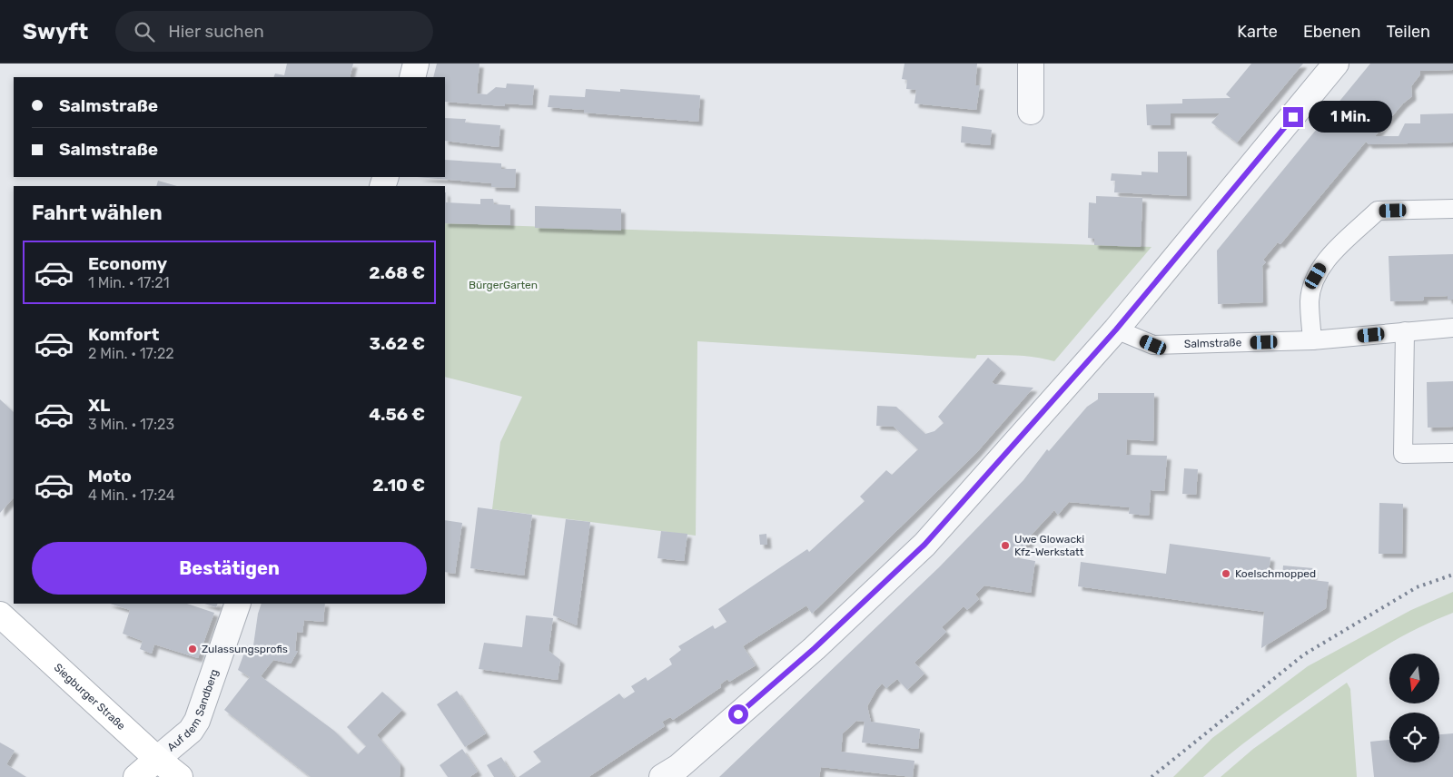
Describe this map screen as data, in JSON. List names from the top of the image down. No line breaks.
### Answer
{"streets":{"main road":["Siegburger Straße","Auf dem Sandberg"],"lane":["Salmstraße"]},"crossings":[["Siegburger Straße","Auf dem Sandberg"]],"parks":["BürgerGarten"],"places":["Uwe Glowacki Kfz-Werkstatt","Koelschmopped","Zulassungsprofis"],"north":"bottom","page":{"header":"Swyft","search":"Hier suchen","nav":["Karte","Ebenen","Teilen"],"banner":["Salmstraße","Salmstraße"],"bubble":"1 Min.","heading":"Fahrt wählen","list":[{"name":"Economy","note":"1 Min. · 17:21","value":"2.68 €"},{"name":"Komfort","note":"2 Min. · 17:22","value":"3.62 €"},{"name":"XL","note":"3 Min. · 17:23","value":"4.56 €"},{"name":"Moto","note":"4 Min. · 17:24","value":"2.10 €"}],"buttons":"Bestätigen"}}
